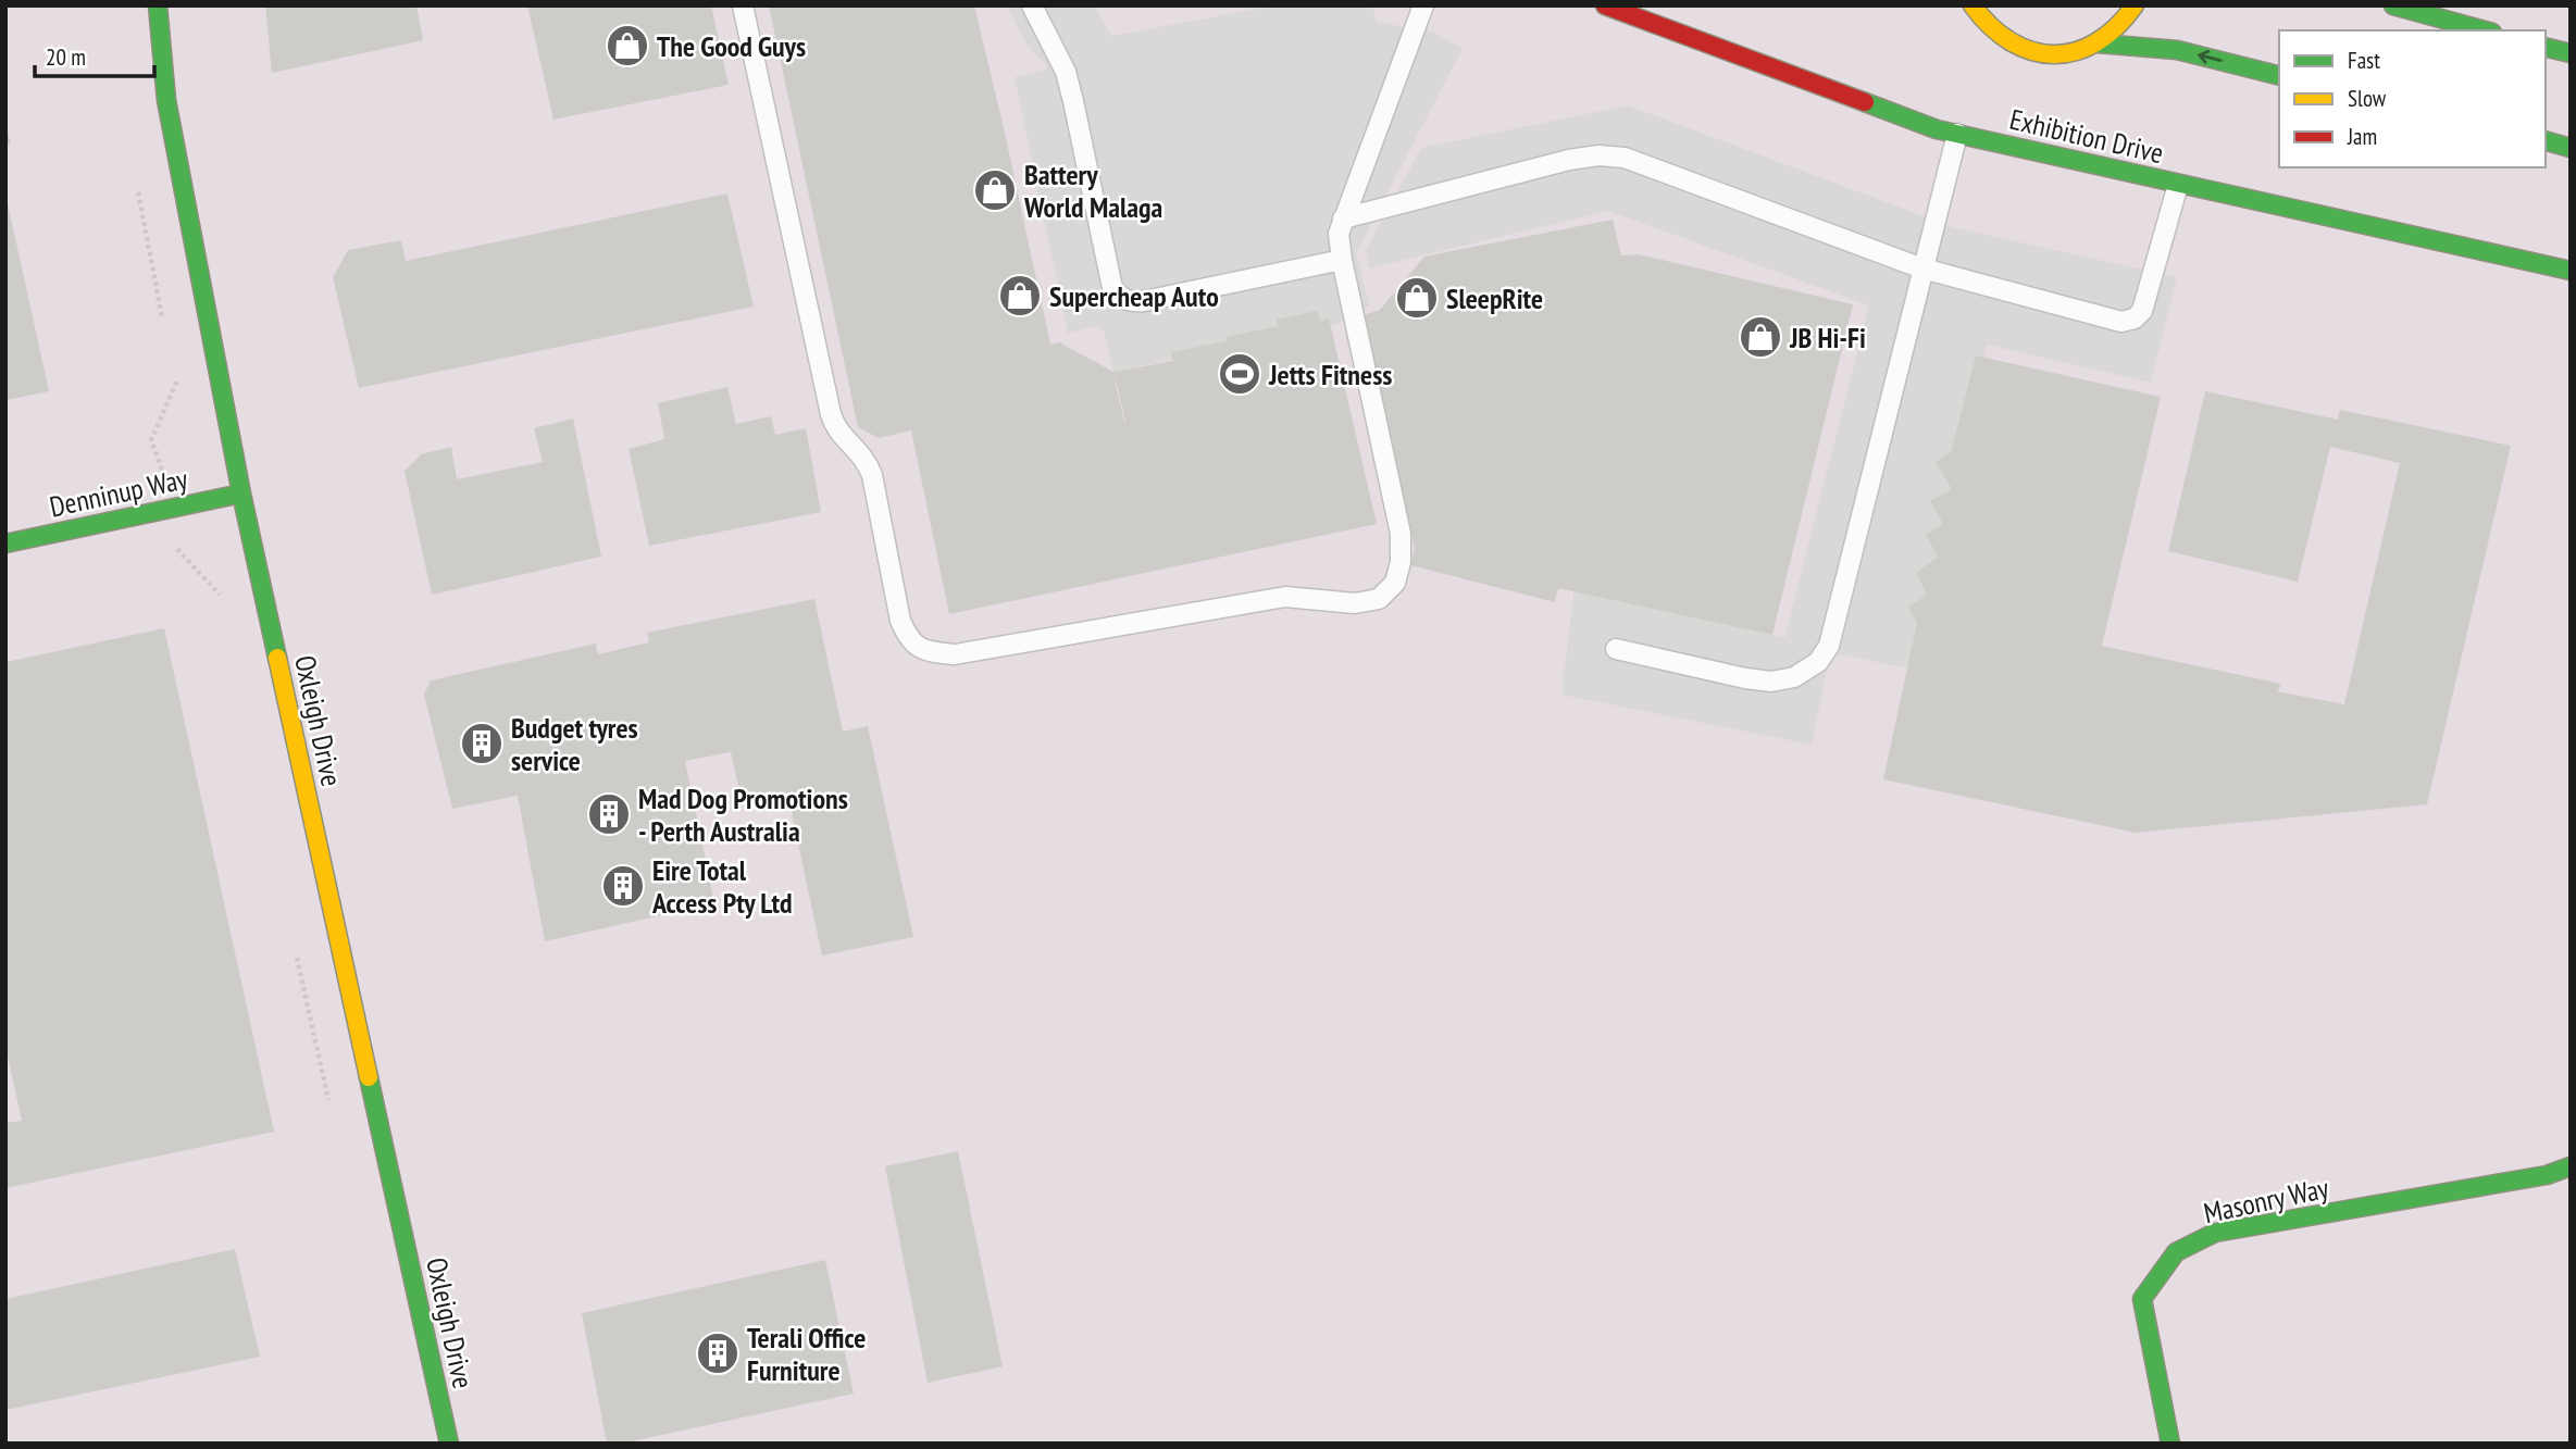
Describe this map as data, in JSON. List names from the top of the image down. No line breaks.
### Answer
{"streets":{"street":["Exhibition Drive","Denninup Way","Oxleigh Drive","Masonry Way"]},"crossings":[["Denninup Way","Oxleigh Drive"]],"places":{"shop":["The Good Guys","Battery World Malaga","Supercheap Auto","SleepRite","JB Hi-Fi"],"sports":["Jetts Fitness"],"building":["Budget tyres service","Mad Dog Promotions - Perth Australia","Eire Total Access Pty Ltd","Terali Office Furniture"]},"legend":["Fast","Slow","Jam"],"scale_bar":"20 m"}
